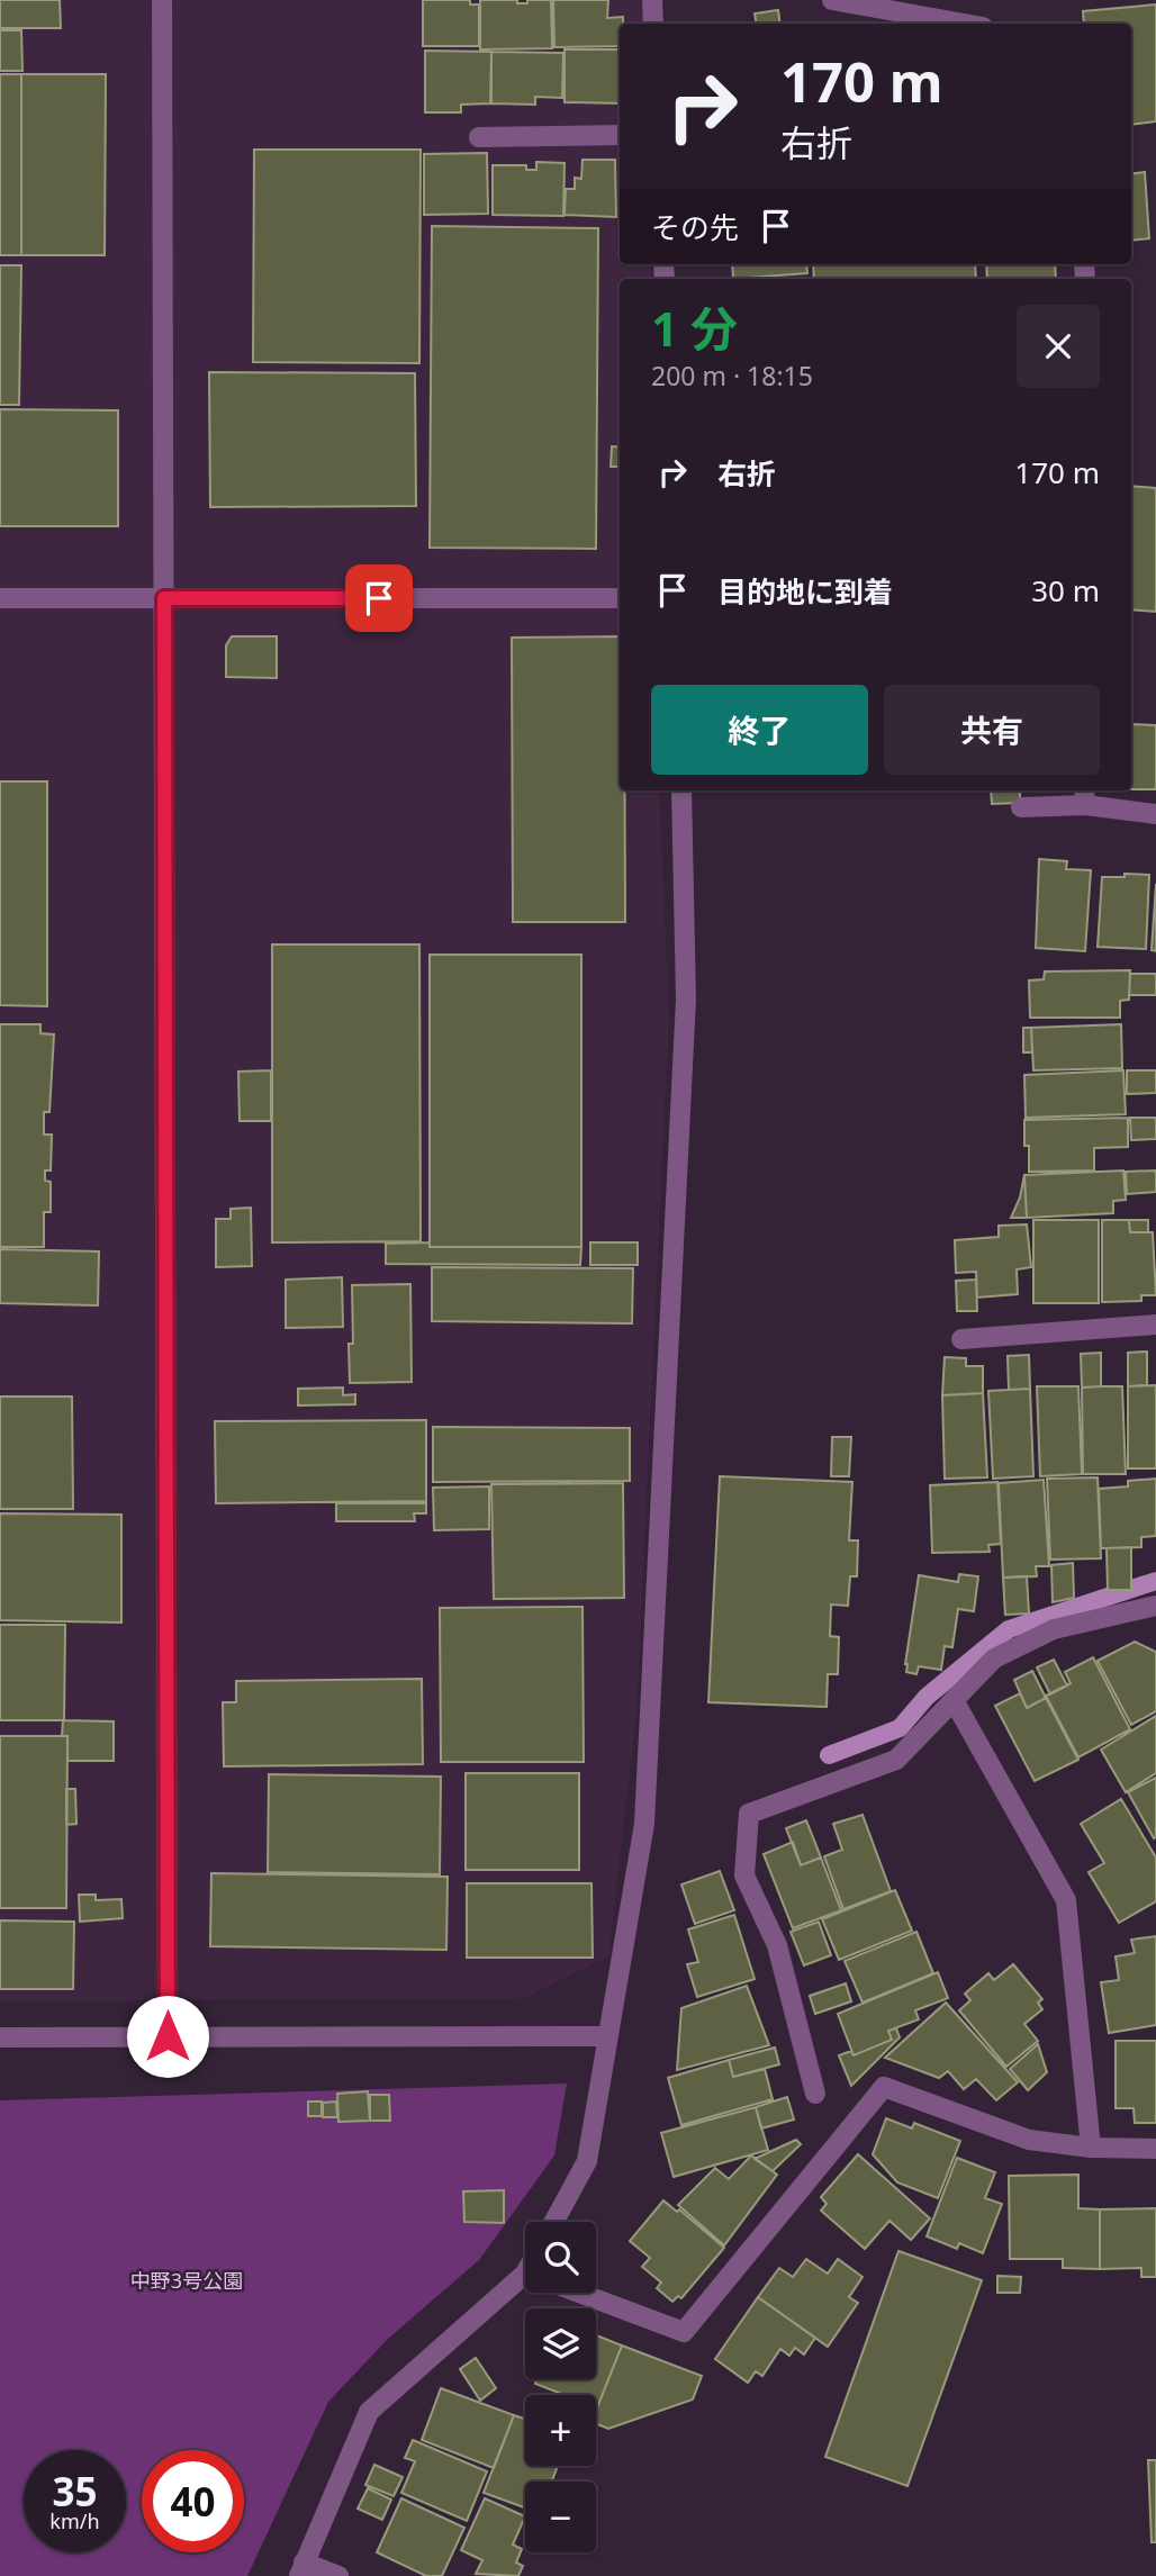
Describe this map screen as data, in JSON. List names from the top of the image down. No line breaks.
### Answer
{"parks":["中野3号公園"],"page":{"turn":["170 m","右折"],"then":"その先","heading":["1 分","200 m · 18:15"],"list":[{"name":"右折","value":"170 m"},{"name":"目的地に到着","value":"30 m"}],"buttons":["終了","共有"],"map_buttons":["+","−"],"speed":"35 km/h","limit":"40"}}
